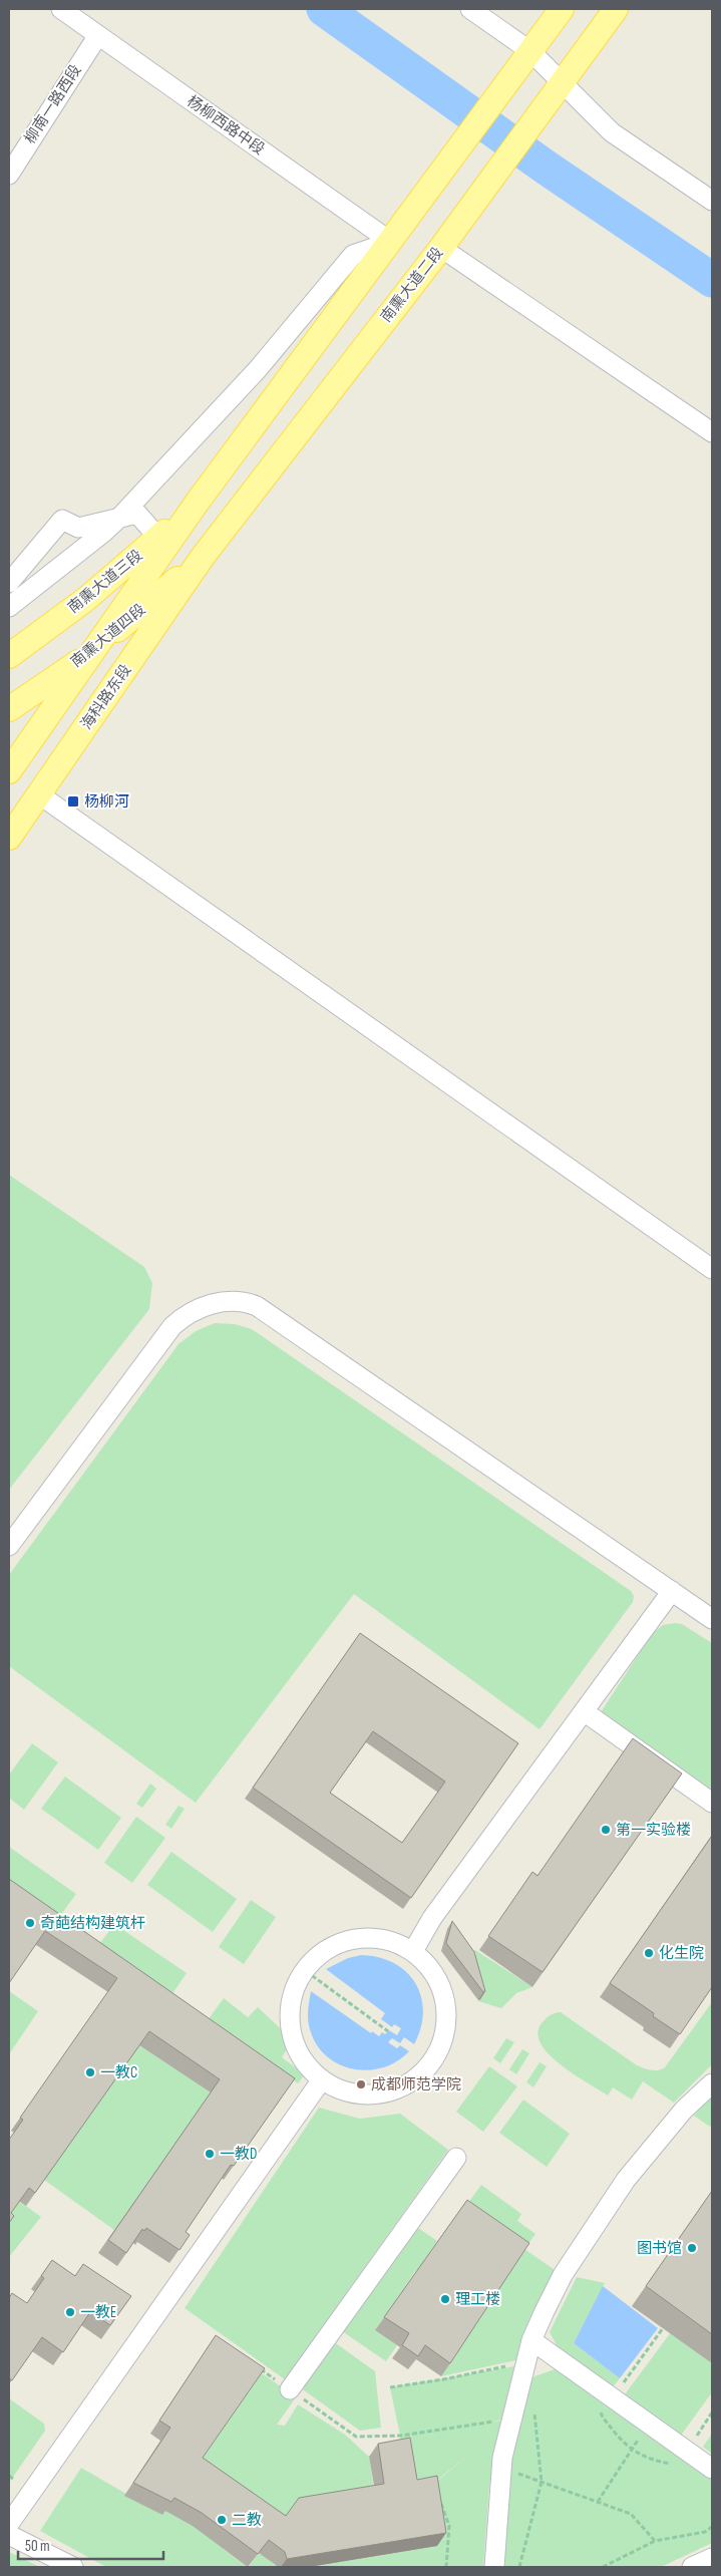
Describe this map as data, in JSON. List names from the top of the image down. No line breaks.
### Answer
{"streets":{"main road":["南熏大道二段","南熏大道三段","南熏大道四段","海科路东段"],"street":["柳南一路西段","杨柳西路中段"]},"crossings":[["柳南一路西段","杨柳西路中段"],["南熏大道二段","南熏大道四段"],["南熏大道二段","海科路东段"],["南熏大道四段","海科路东段"]],"places":{"transit":["杨柳河"],"other":["第一实验楼","奇葩结构建筑杆","化生院","一教C","成都师范学院","一教D","图书馆","理工楼","一教E","二教"]},"scale_bar":"50 m"}
